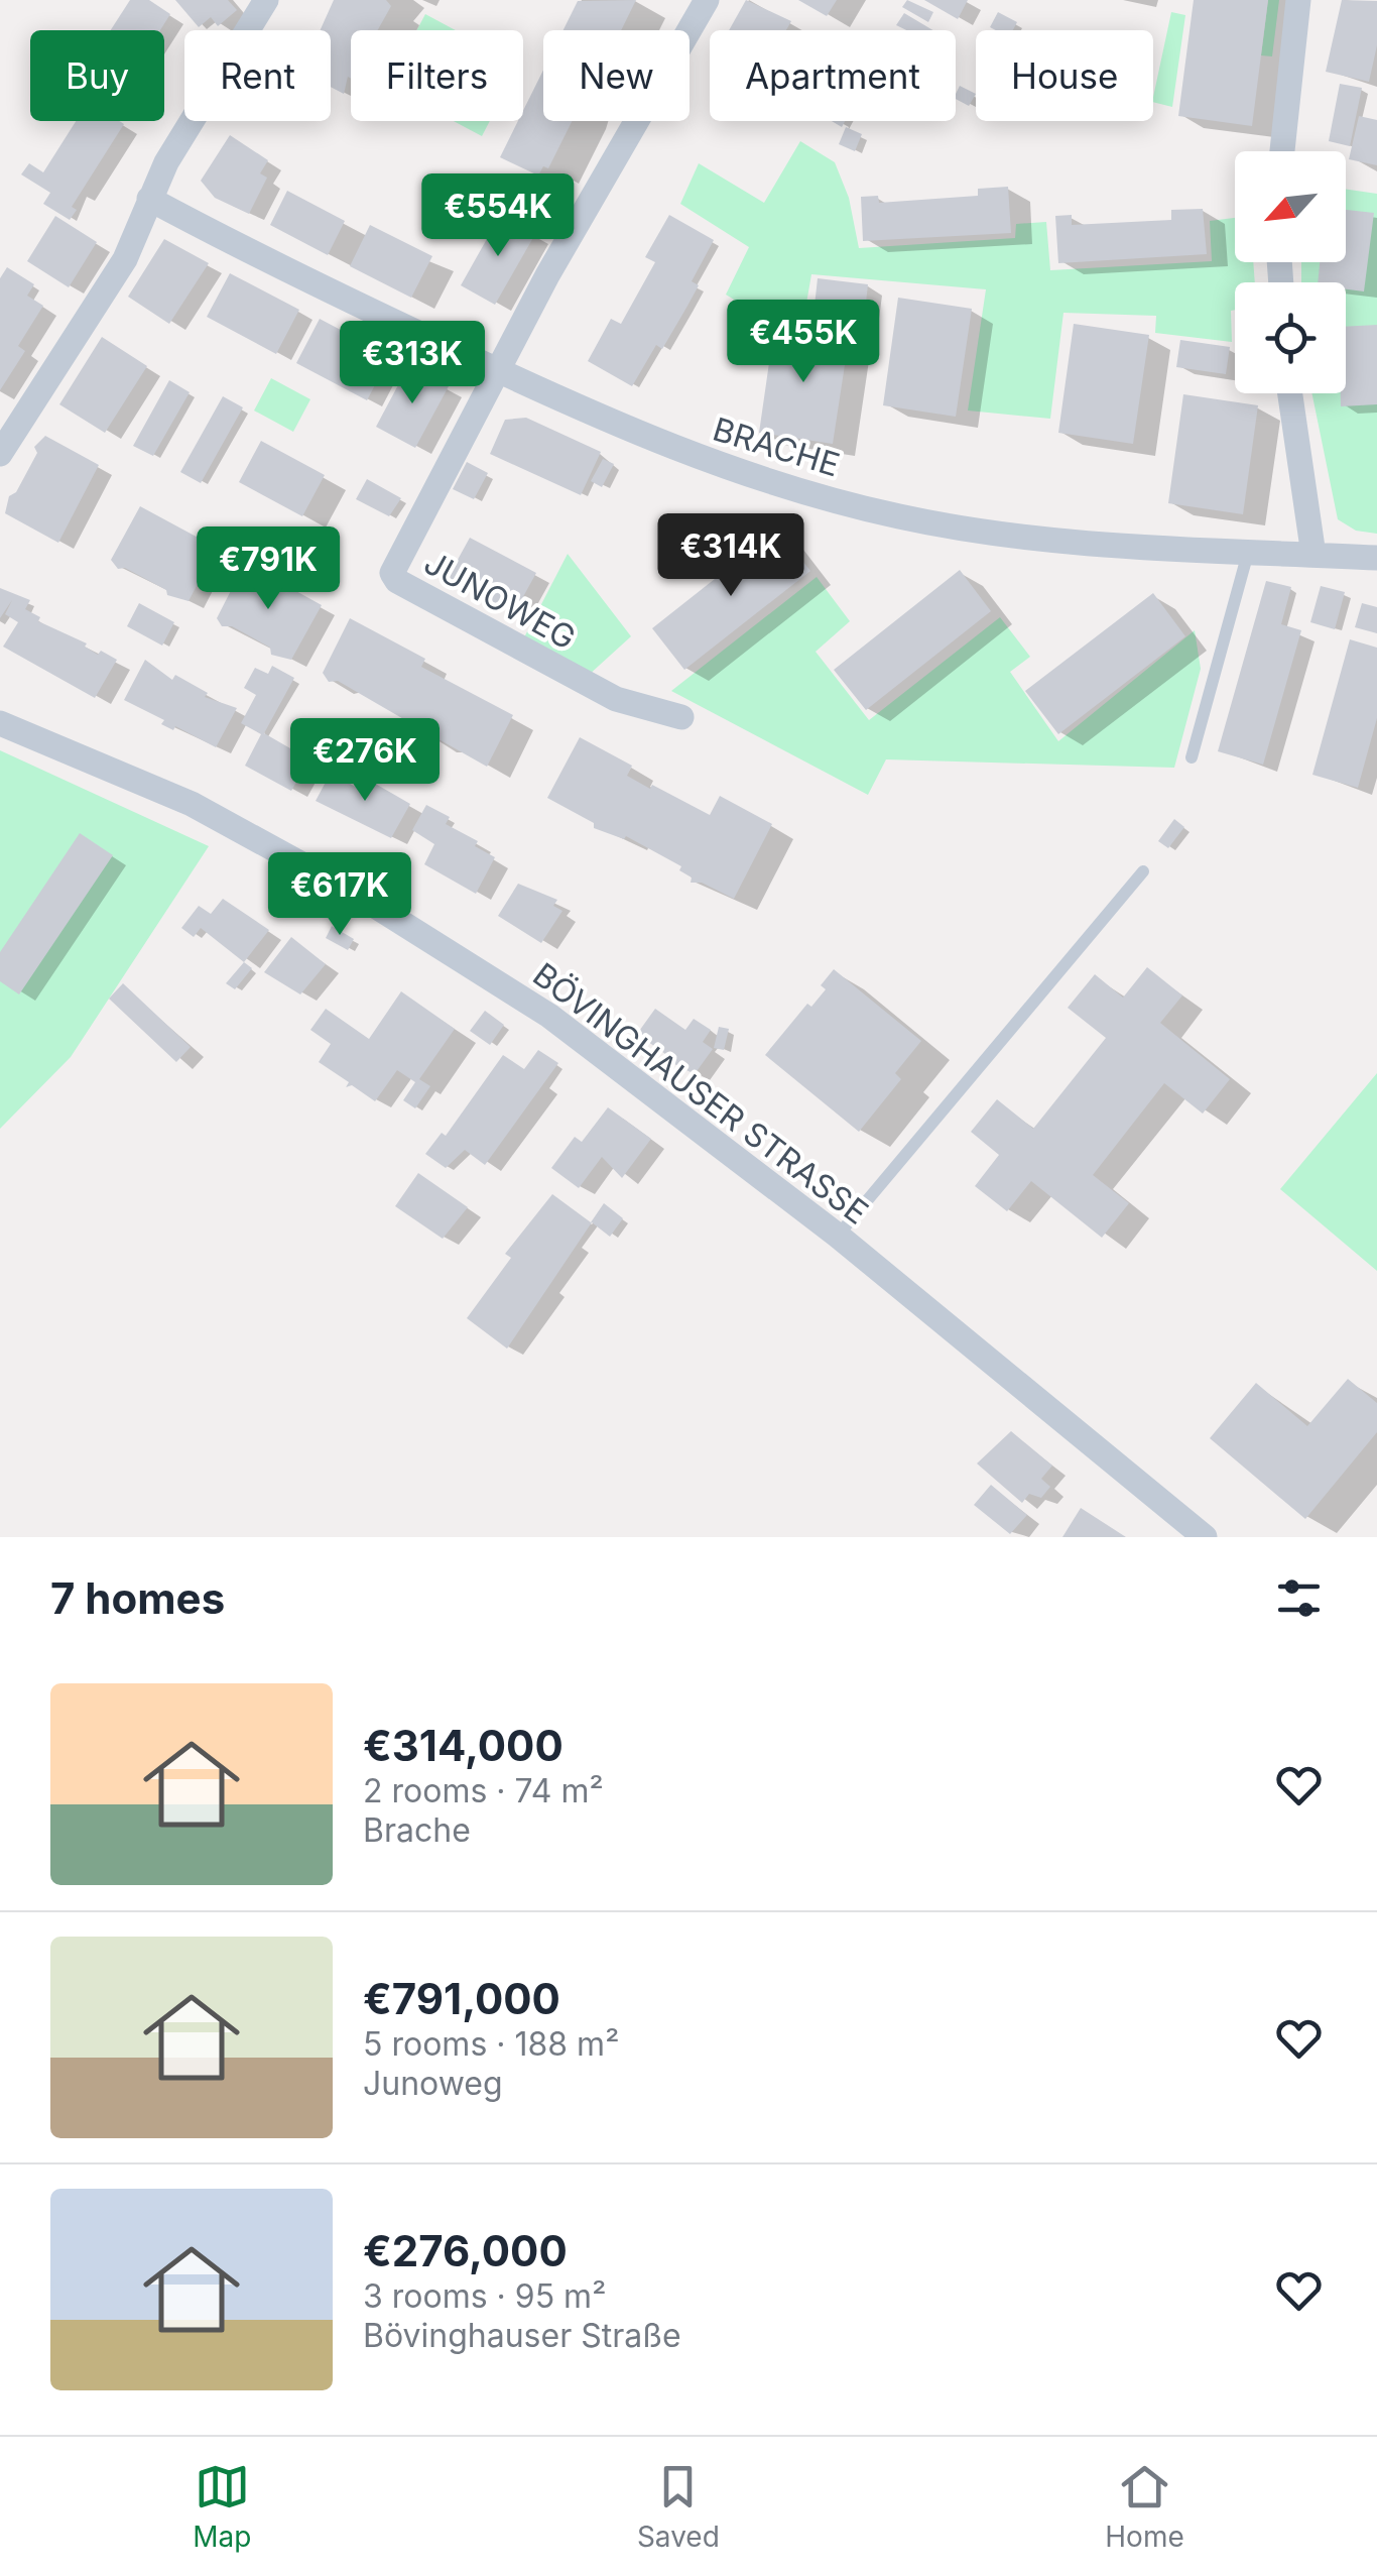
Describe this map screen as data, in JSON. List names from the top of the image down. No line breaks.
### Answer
{"streets":{"street":["BRACHE","JUNOWEG","BÖVINGHAUSER STRASSE"]},"crossings":[["BRACHE","JUNOWEG"]],"north":"bottom left","page":{"chip":["Buy","Rent","Filters","New","Apartment","House"],"price":["€554K","€455K","€313K","€314K","€791K","€276K","€617K"],"heading":"7 homes","list":[{"name":"€314,000","note":"2 rooms · 74 m² · Brache"},{"name":"€791,000","note":"5 rooms · 188 m² · Junoweg"},{"name":"€276,000","note":"3 rooms · 95 m² · Bövinghauser Straße"}],"tabs":["Map","Saved","Home"]}}
